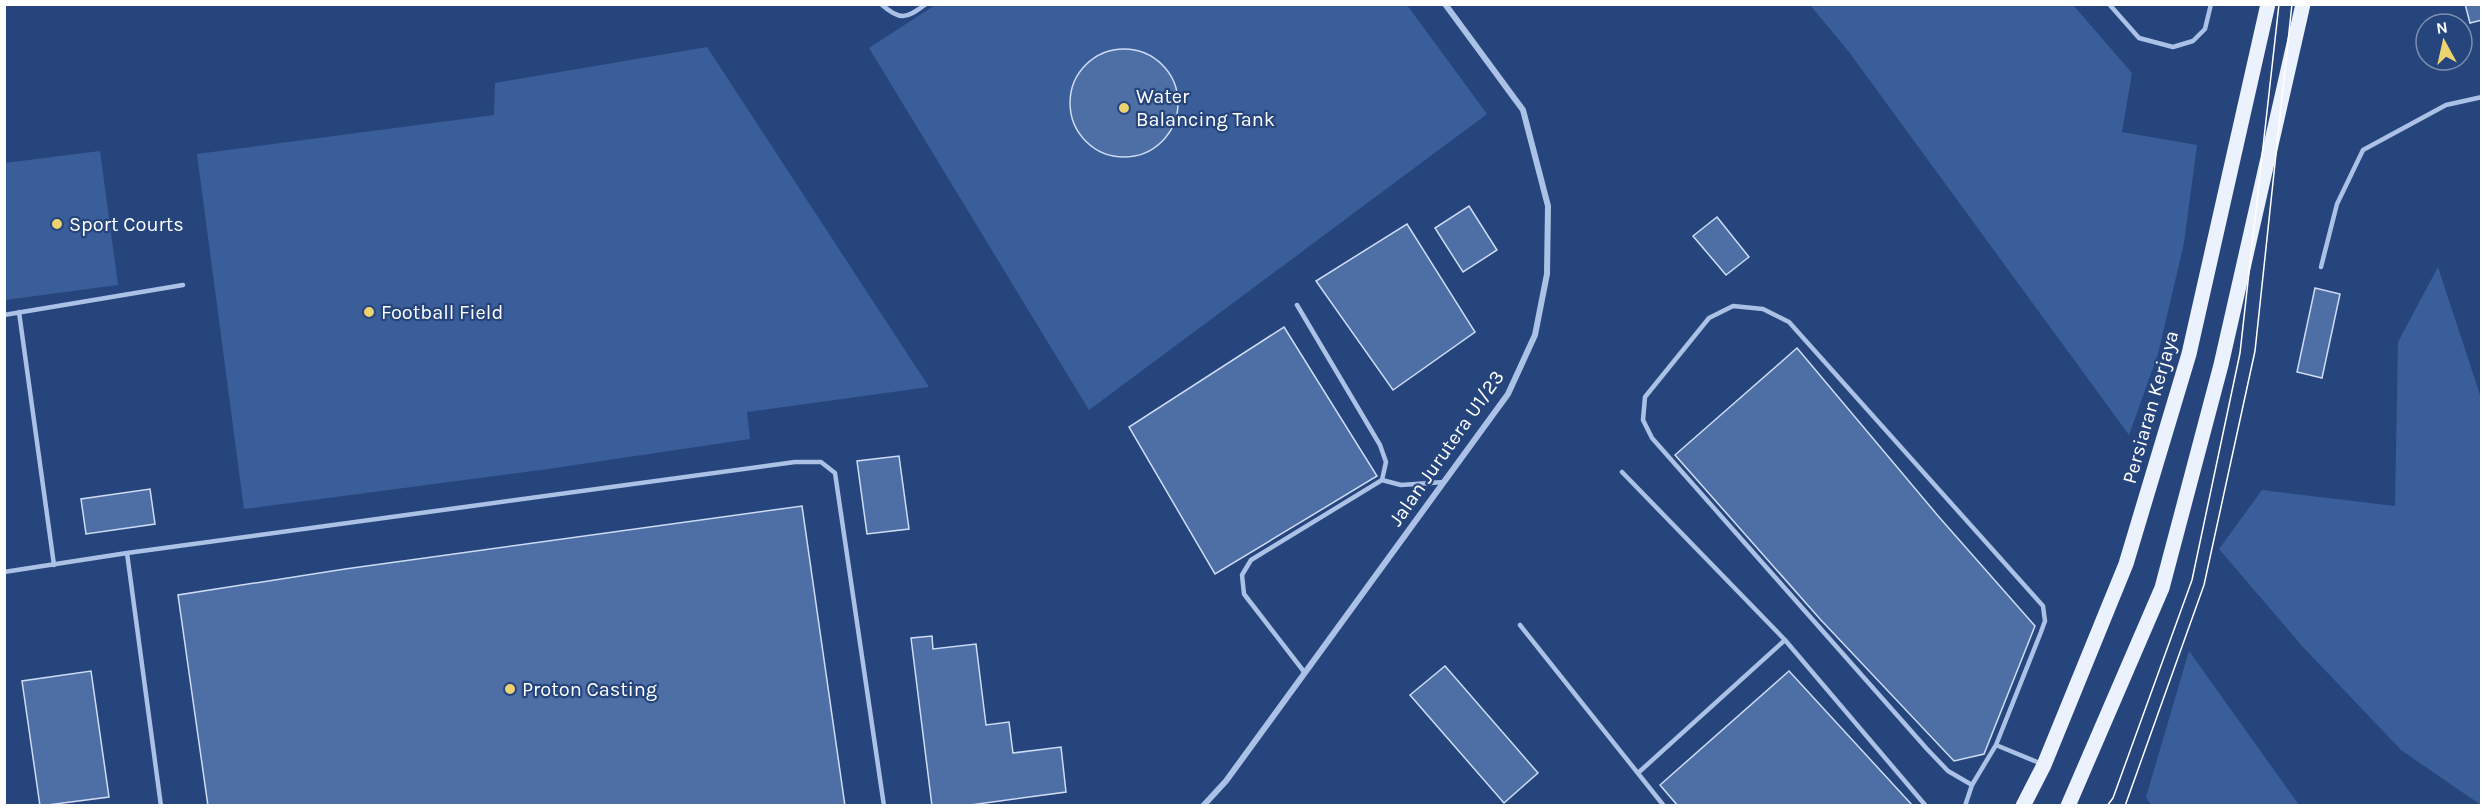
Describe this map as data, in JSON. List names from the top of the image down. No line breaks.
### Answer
{"streets":{"main road":["Persiaran Kerjaya"],"street":["Jalan Jurutera U1/23"]},"places":["Water Balancing Tank","Sport Courts","Football Field","Proton Casting"],"north":"top"}
